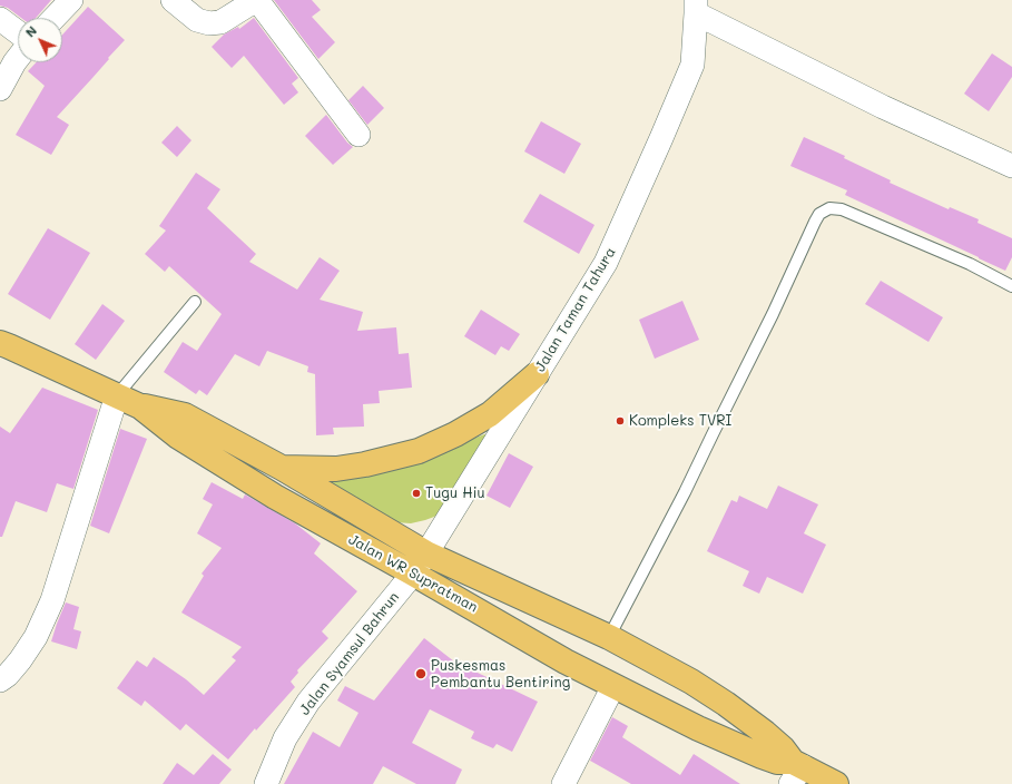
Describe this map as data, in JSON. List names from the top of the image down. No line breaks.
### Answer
{"streets":{"highway":["Jalan WR Supratman"],"street":["Jalan Taman Tahura","Jalan Syamsul Bahrun"]},"crossings":[["Jalan Taman Tahura","Jalan WR Supratman"],["Jalan Taman Tahura","Jalan Syamsul Bahrun"],["Jalan WR Supratman","Jalan Syamsul Bahrun"]],"places":["Kompleks TVRI","Tugu Hiu","Puskesmas Pembantu Bentiring"],"north":"top left"}
